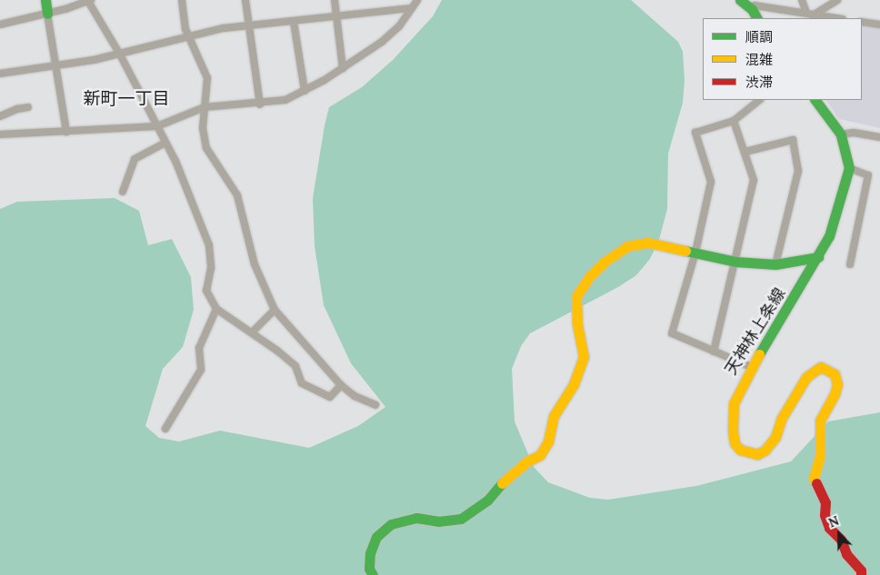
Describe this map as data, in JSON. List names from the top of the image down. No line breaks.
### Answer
{"streets":{"main road":["天神林上条線"]},"districts":["新町一丁目"],"legend":["順調","混雑","渋滞"],"north":"top left"}
